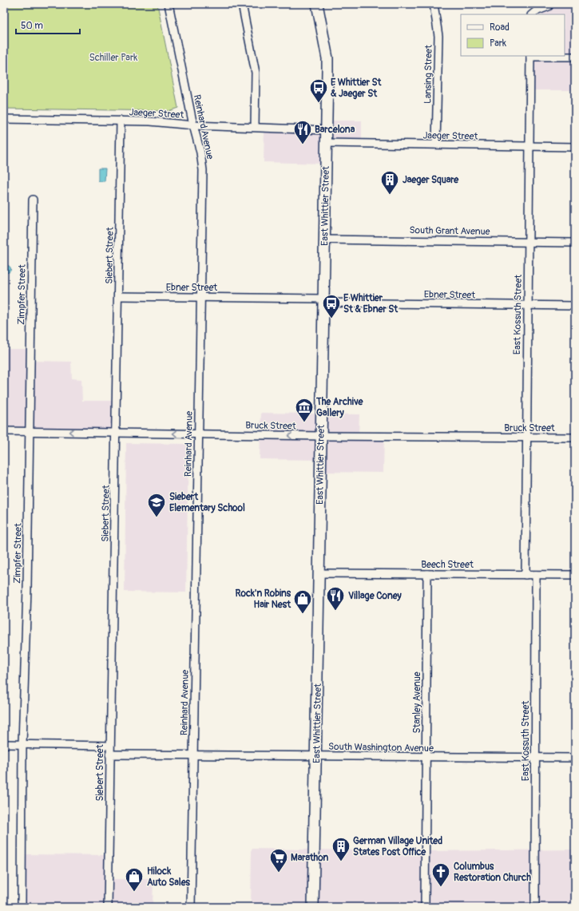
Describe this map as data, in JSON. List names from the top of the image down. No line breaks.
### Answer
{"streets":{"street":["Lansing Street","Jaeger Street","Reinhard Avenue","East Whittier Street","South Grant Avenue","Siebert Street","Ebner Street","Zimpfer Street","East Kossuth Street","Bruck Street","Beech Street","Stanley Avenue","South Washington Avenue"]},"crossings":[["Lansing Street","Jaeger Street"],["Jaeger Street","Reinhard Avenue"],["Jaeger Street","East Whittier Street"],["Jaeger Street","Siebert Street"],["Jaeger Street","East Kossuth Street"],["Reinhard Avenue","Ebner Street"],["Reinhard Avenue","Bruck Street"],["Reinhard Avenue","South Washington Avenue"],["East Whittier Street","South Grant Avenue"],["East Whittier Street","Ebner Street"],["East Whittier Street","Bruck Street"],["East Whittier Street","Beech Street"],["East Whittier Street","South Washington Avenue"],["South Grant Avenue","East Kossuth Street"],["Siebert Street","Ebner Street"],["Siebert Street","Bruck Street"],["Siebert Street","South Washington Avenue"],["Ebner Street","East Kossuth Street"],["Zimpfer Street","Bruck Street"],["East Kossuth Street","Bruck Street"],["East Kossuth Street","Beech Street"],["East Kossuth Street","South Washington Avenue"],["Beech Street","Stanley Avenue"],["Stanley Avenue","South Washington Avenue"]],"one_way":["Bruck Street"],"parks":["Schiller Park"],"places":{"bus stop":["E Whittier St & Jaeger St","E Whittier St & Ebner St"],"restaurant":["Barcelona","Village Coney"],"building":["Jaeger Square","German Village United States Post Office"],"museum":["The Archive Gallery"],"school or university":["Siebert Elementary School"],"shop":["Rock'n Robins Hair Nest","Hilock Auto Sales"],"supermarket":["Marathon"],"church":["Columbus Restoration Church"]},"legend":["Road","Park"],"scale_bar":"50 m"}
